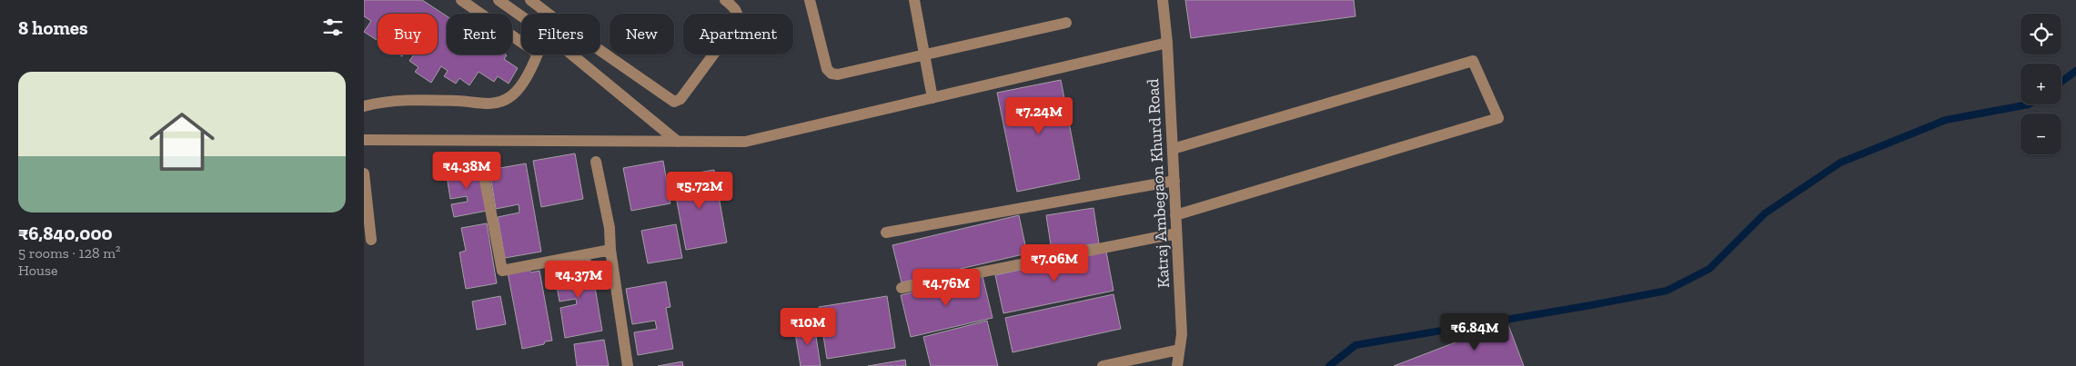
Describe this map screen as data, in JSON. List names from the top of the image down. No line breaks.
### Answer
{"streets":{"street":["Katraj Ambegaon Khurd Road"]},"page":{"heading":"8 homes","map_buttons":["+","−"],"chip":["Buy","Rent","Filters","New","Apartment"],"list":[{"name":"₹6,840,000","note":"5 rooms · 128 m² · House"}],"price":["₹7.24M","₹4.38M","₹5.72M","₹7.06M","₹4.37M","₹4.76M","₹10M","₹6.84M"]}}
